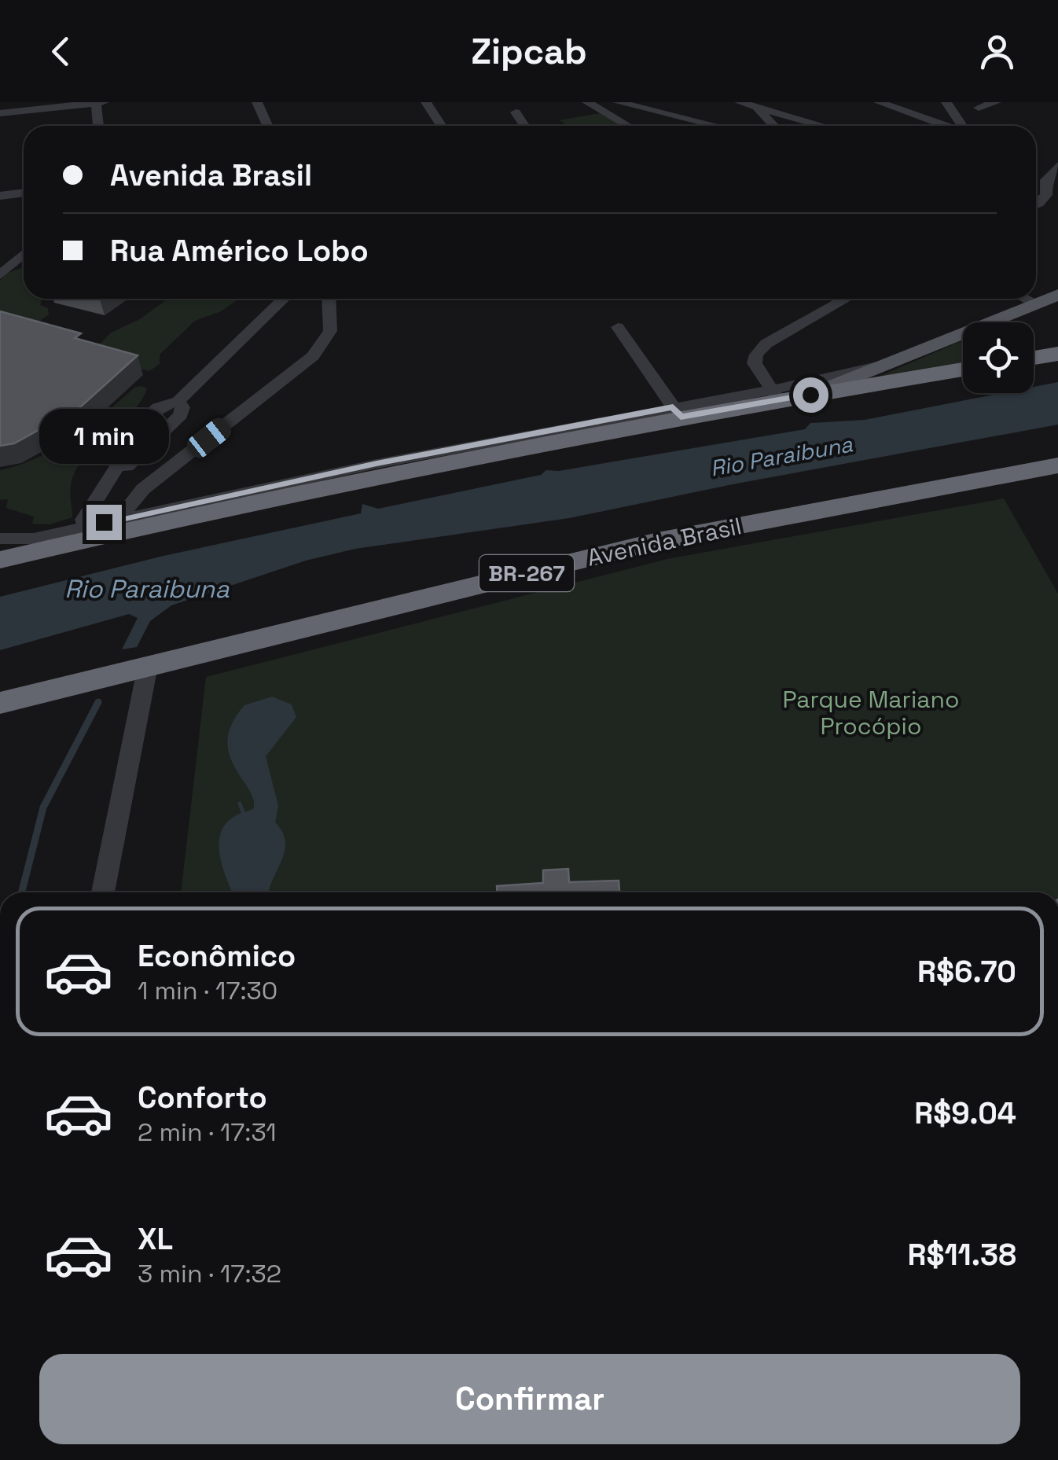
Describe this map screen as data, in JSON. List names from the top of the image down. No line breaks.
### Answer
{"streets":{"highway":["Avenida Brasil","BR-267"]},"water":["Rio Paraibuna"],"parks":["Parque Mariano Procópio"],"page":{"header":"Zipcab","banner":["Avenida Brasil","Rua Américo Lobo"],"bubble":"1 min","list":[{"name":"Econômico","note":"1 min · 17:30","value":"R$6.70"},{"name":"Conforto","note":"2 min · 17:31","value":"R$9.04"},{"name":"XL","note":"3 min · 17:32","value":"R$11.38"}],"buttons":"Confirmar"}}
